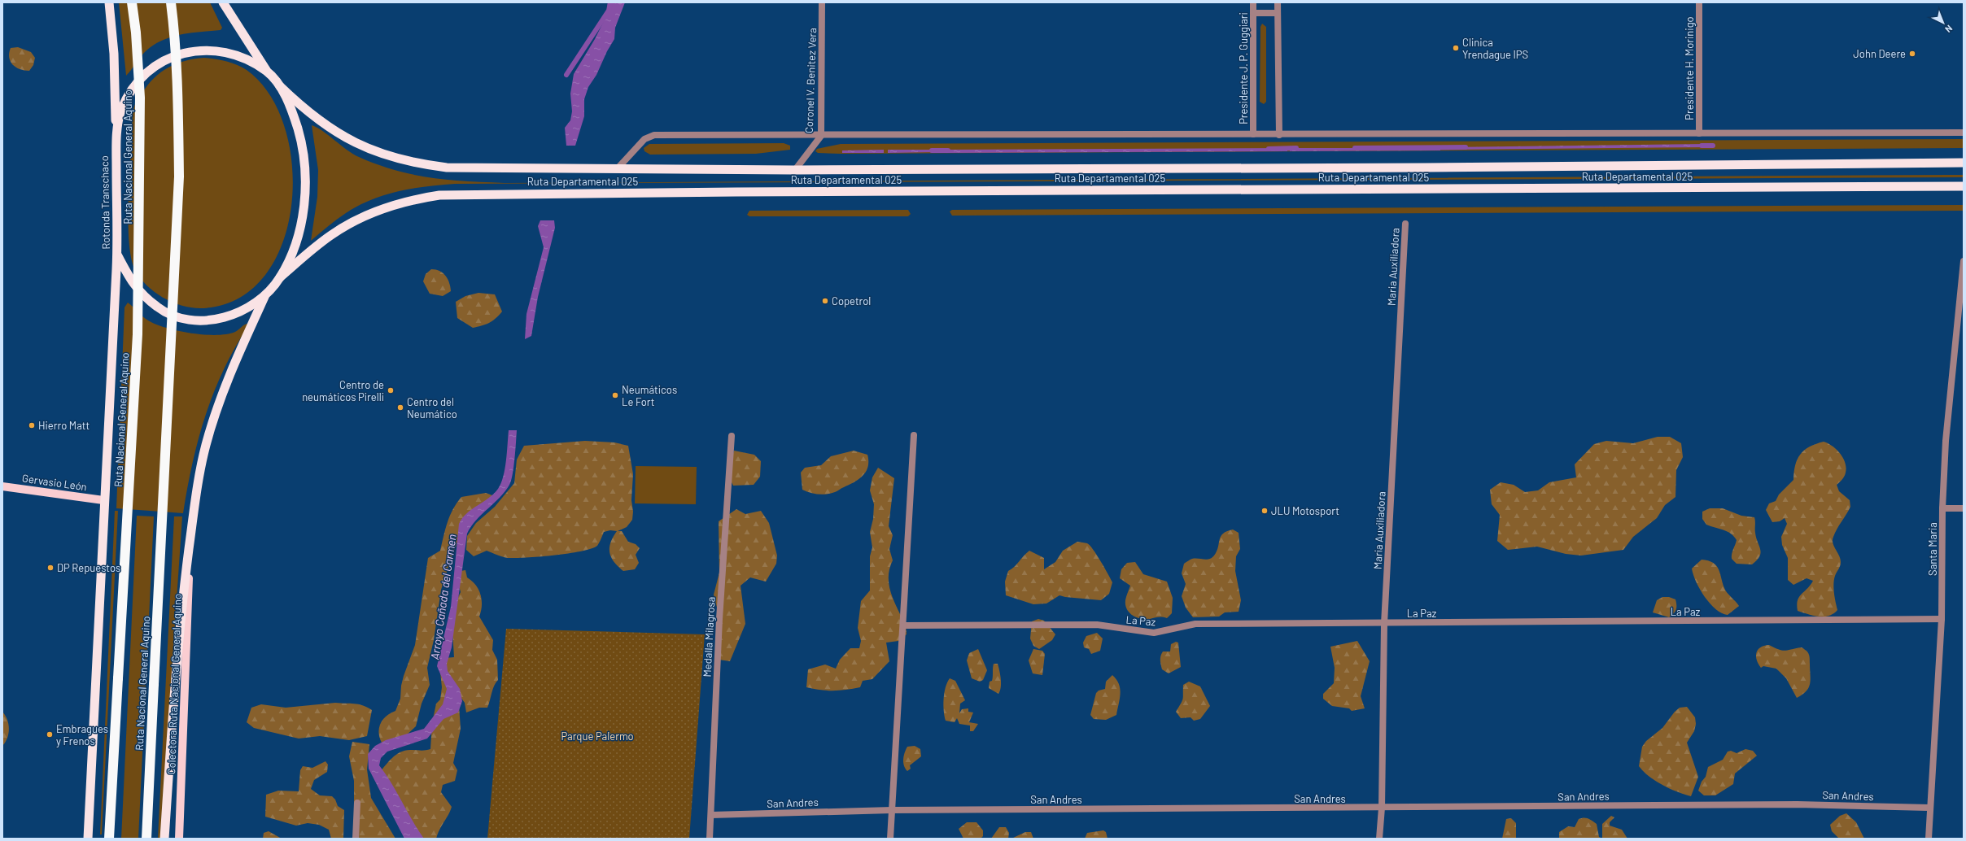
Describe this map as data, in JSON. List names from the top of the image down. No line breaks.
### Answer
{"streets":{"highway":["Ruta Nacional General Aquino","Ruta Departamental 025","Rotonda Transchaco"],"main road":["Gervasio León","Colectora Ruta Nacional General Aquino"],"street":["Presidente J. P. Guggiari","Presidente H. Morinigo","Coronel V. Benitez Vera","Maria Auxiliadora","Santa Maria","La Paz","Medalla Milagrosa","San Andres"]},"crossings":[["Coronel V. Benitez Vera","Ruta Departamental 025"],["Ruta Nacional General Aquino","Rotonda Transchaco"],["Ruta Nacional General Aquino","Gervasio León"],["Ruta Departamental 025","Rotonda Transchaco"],["Maria Auxiliadora","La Paz"],["Maria Auxiliadora","San Andres"],["Santa Maria","La Paz"],["Santa Maria","San Andres"],["Medalla Milagrosa","San Andres"]],"water":["Arroyo Cañada del Carmen"],"parks":["Parque Palermo"],"places":["Clinica Yrendague IPS","John Deere","Copetrol","Centro de neumáticos Pirelli","Neumáticos Le Fort","Centro del Neumático","Hierro Matt","JLU Motosport","DP Repuestos","Embragues y Frenos"],"north":"bottom right"}
